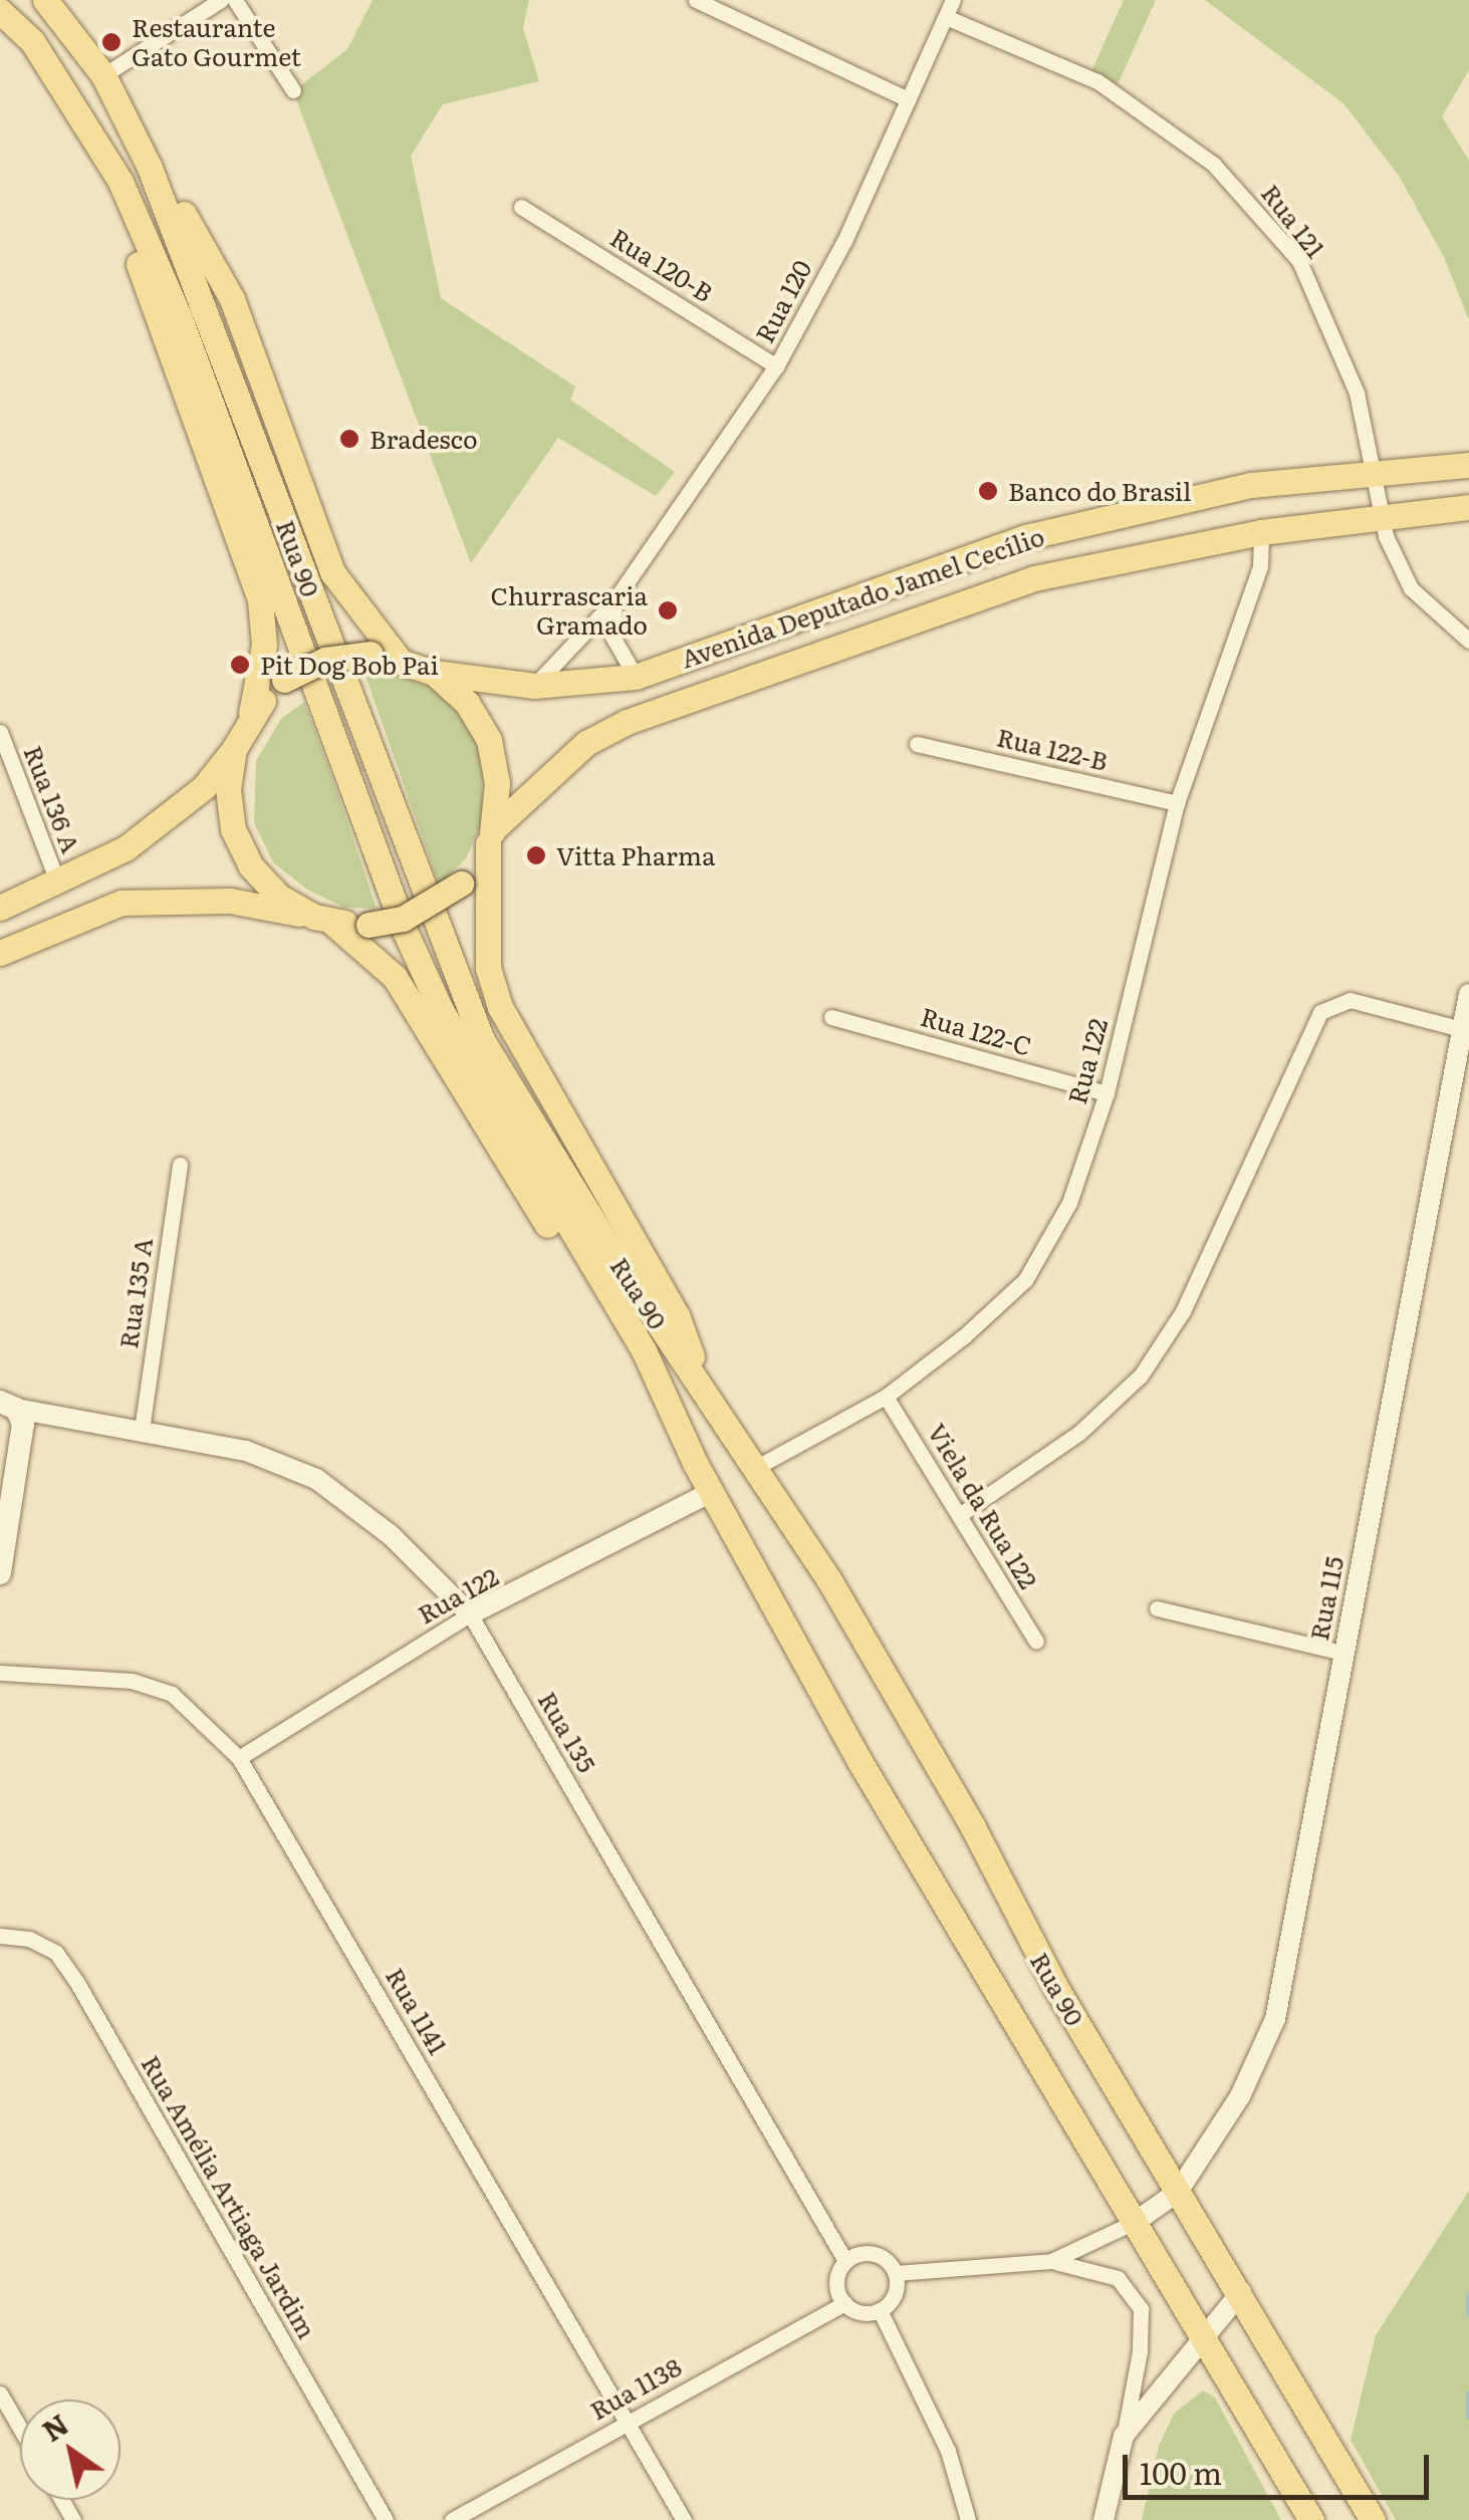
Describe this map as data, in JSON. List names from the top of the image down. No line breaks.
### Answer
{"streets":{"main road":["Rua 90","Avenida Deputado Jamel Cecílio"],"street":["Rua 121","Rua 120-B","Rua 120","Rua 122-B","Rua 136 A","Rua 122-C","Rua 122","Rua 135 A","Viela da Rua 122","Rua 115","Rua 135","Rua 1141","Rua Amélia Artiaga Jardim","Rua 1138"]},"crossings":[["Rua 121","Rua 120"],["Rua 121","Avenida Deputado Jamel Cecílio"],["Rua 120-B","Rua 120"],["Rua 120","Avenida Deputado Jamel Cecílio"],["Rua 90","Rua 122"],["Rua 90","Rua 115"],["Avenida Deputado Jamel Cecílio","Rua 122"],["Rua 122-B","Rua 122"],["Rua 122-C","Rua 122"],["Rua 122","Viela da Rua 122"],["Rua 122","Rua 135"],["Rua 122","Rua 1141"],["Rua 135 A","Rua 135"],["Rua 135","Rua 1138"],["Rua 1141","Rua 1138"]],"places":["Restaurante Gato Gourmet","Bradesco","Banco do Brasil","Churrascaria Gramado","Pit Dog Bob Pai","Vitta Pharma"],"scale_bar":"100 m","north":"top left"}
